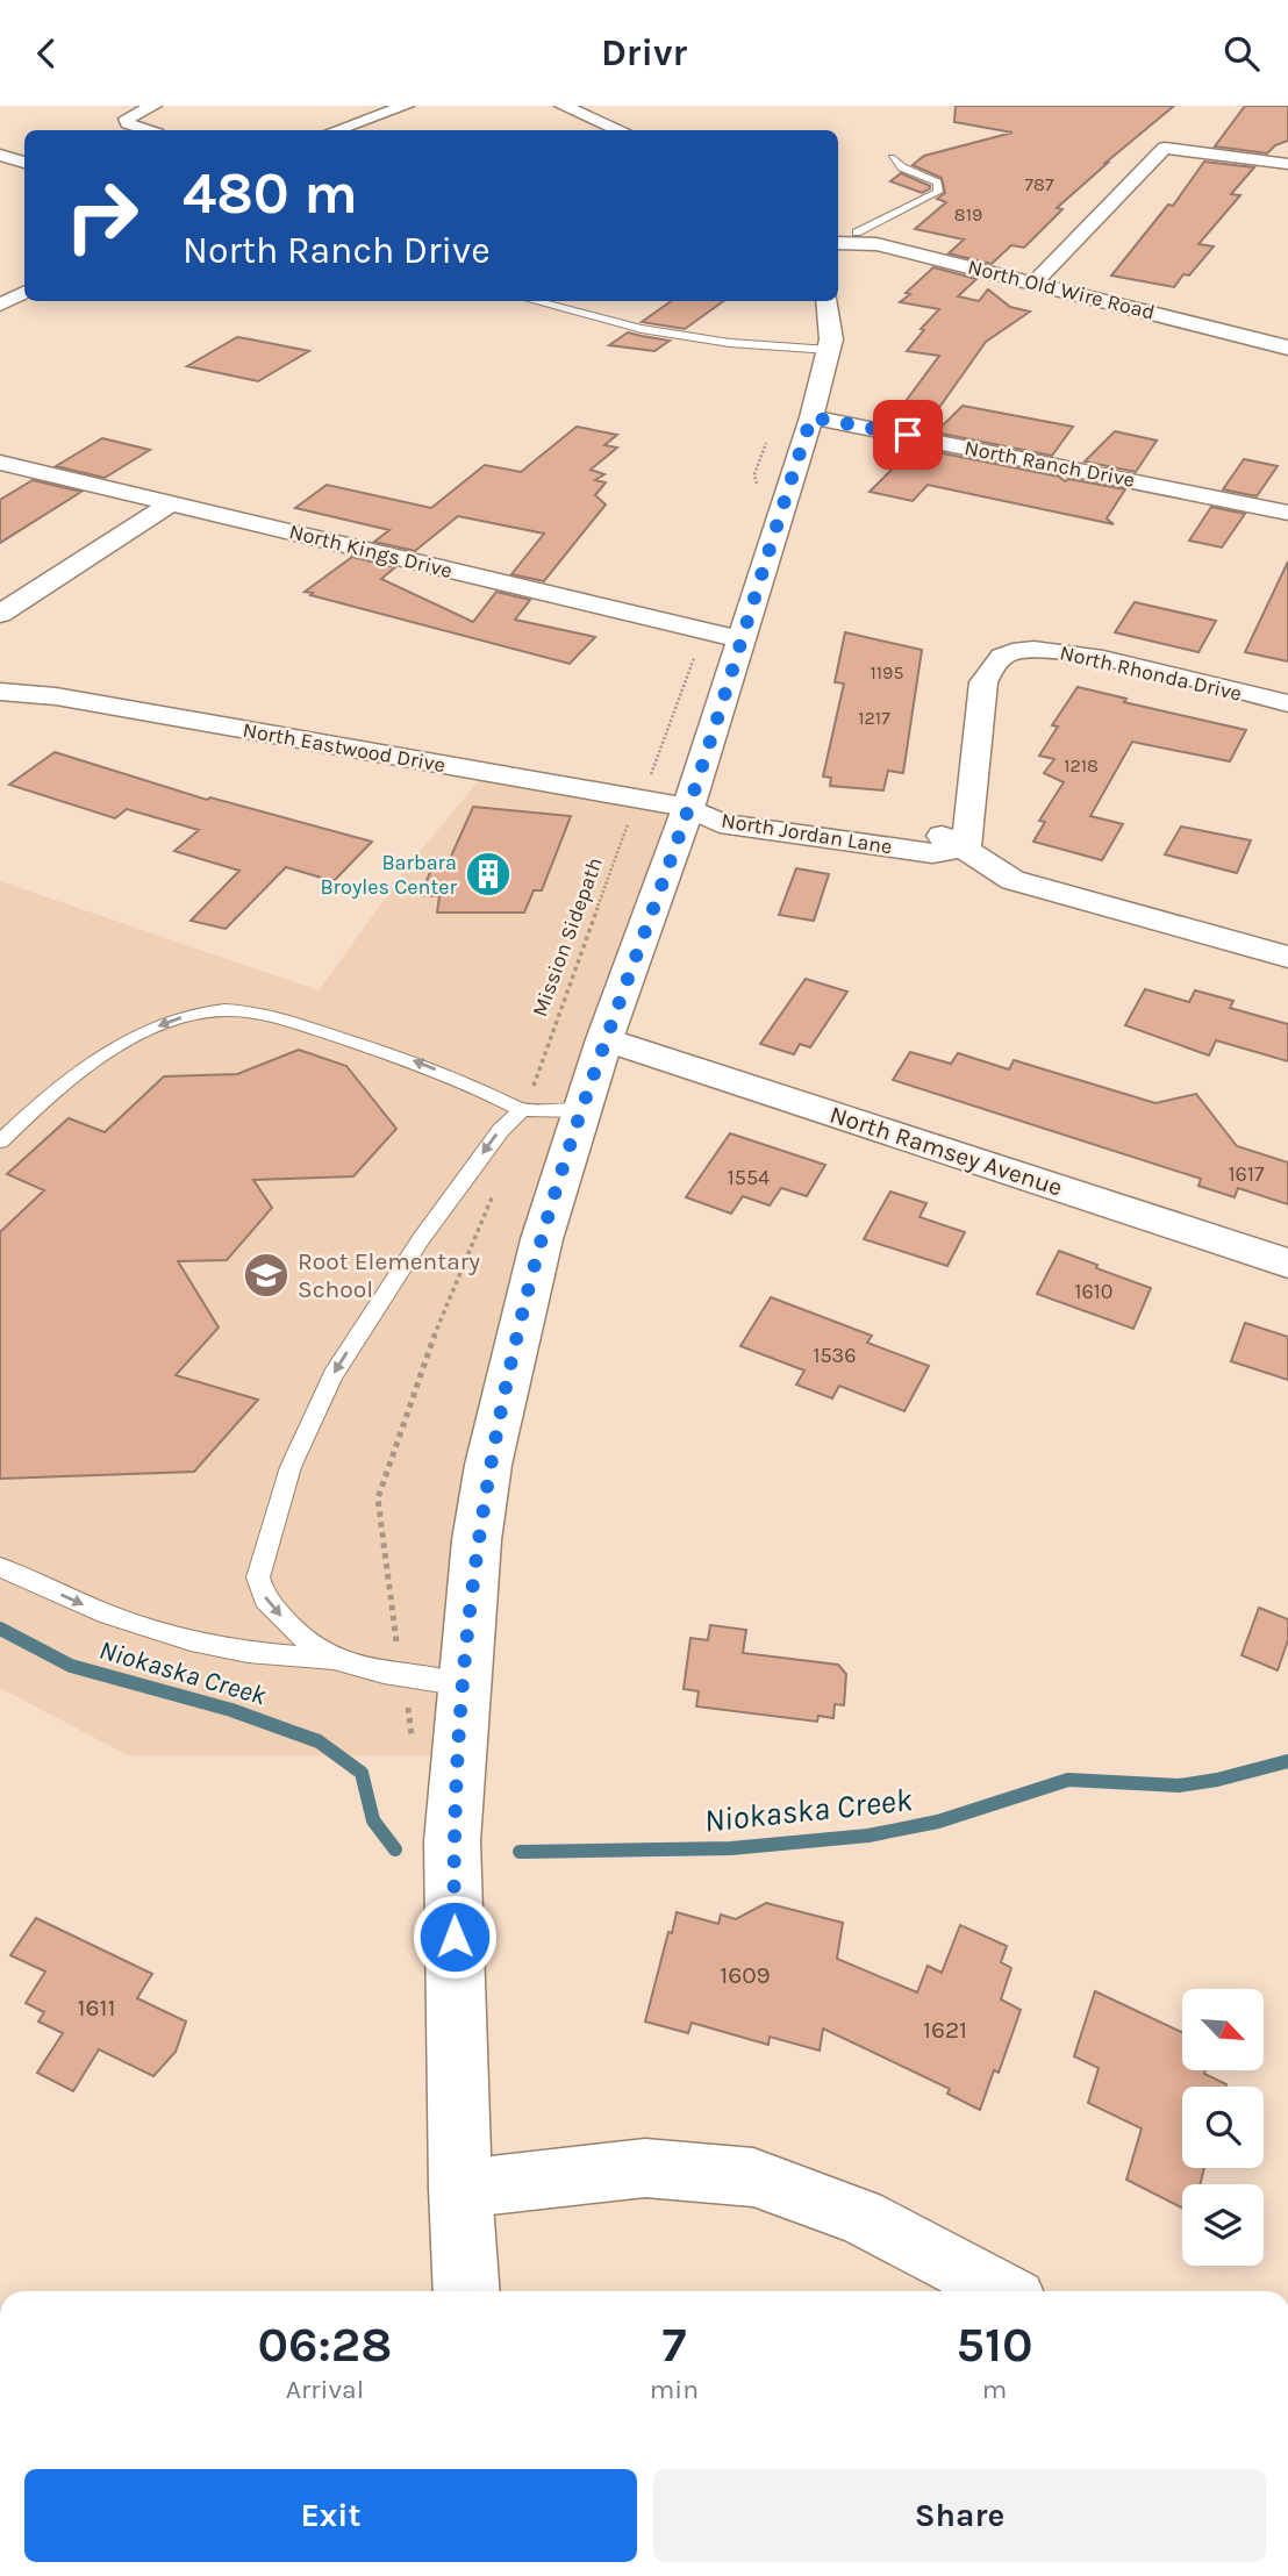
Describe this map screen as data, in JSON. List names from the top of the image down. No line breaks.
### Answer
{"streets":{"main road":["North Old Wire Road"],"street":["North Ranch Drive","North Kings Drive","North Rhonda Drive","North Eastwood Drive","North Jordan Lane","North Ramsey Avenue"],"path":["Mission Sidepath"]},"crossings":[["North Rhonda Drive","North Jordan Lane"],["North Eastwood Drive","North Jordan Lane"]],"water":["Niokaska Creek"],"places":{"building":["Barbara Broyles Center"],"school or university":["Root Elementary School"]},"house_numbers":["787","819","1195","1217","1218","1617","1554","1610","1536","1609","1611","1621"],"north":"bottom right","page":{"header":"Drivr","turn":["480 m","North Ranch Drive"],"eta":["06:28","Arrival","7","min","510","m"],"buttons":["Exit","Share"]}}
